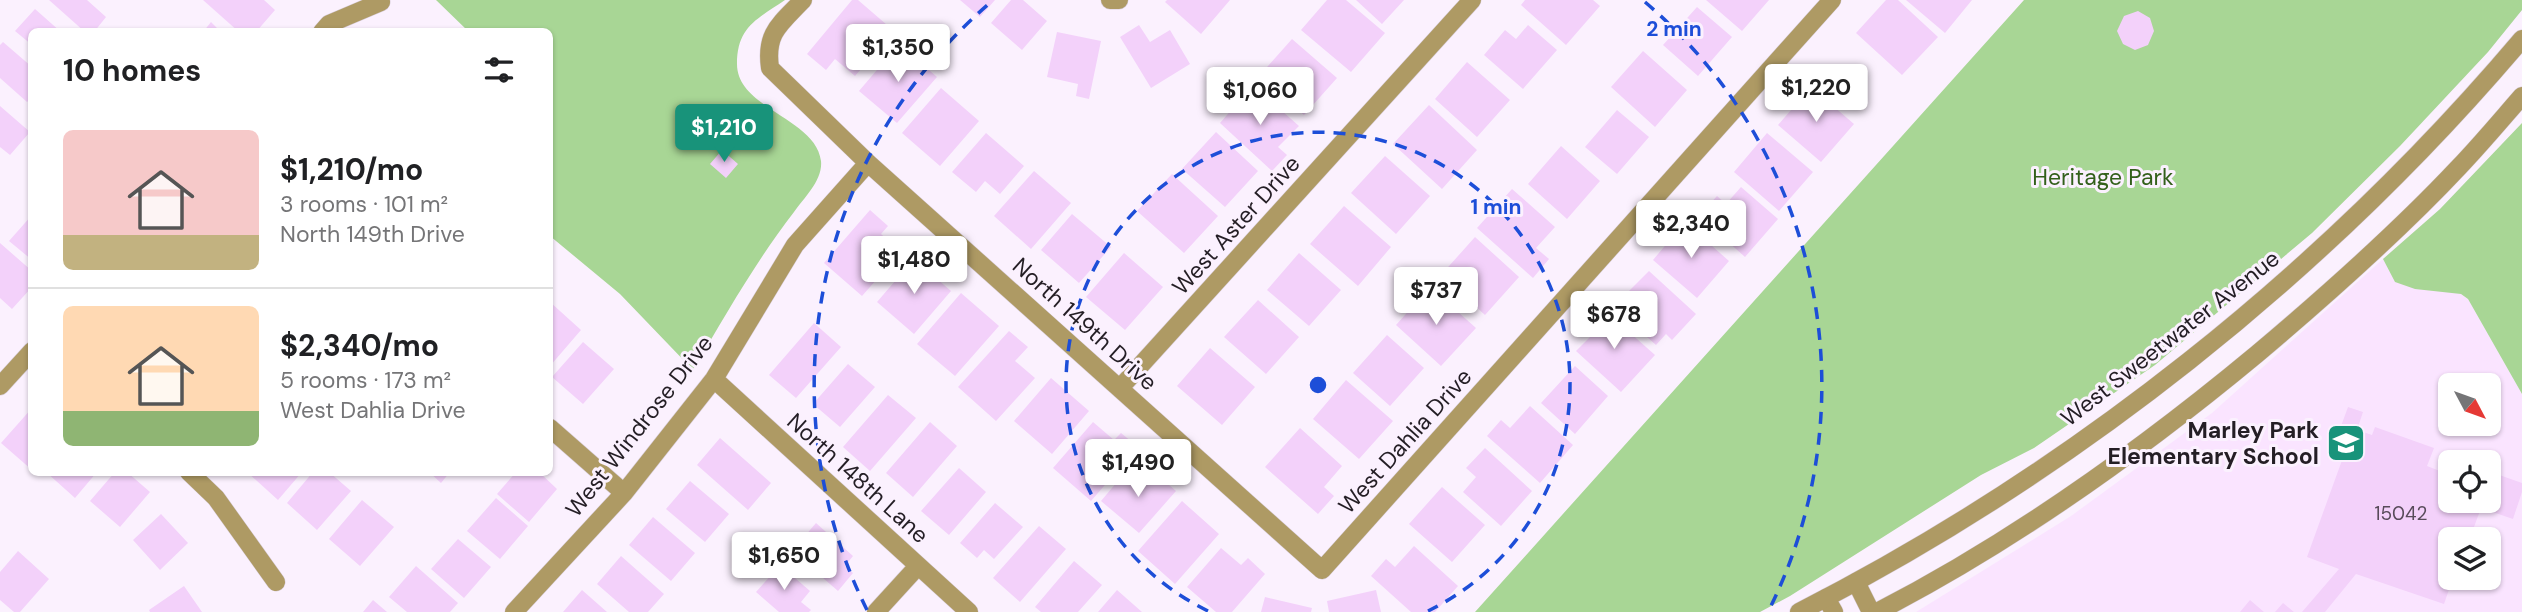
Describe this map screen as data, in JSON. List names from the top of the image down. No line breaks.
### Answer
{"streets":{"street":["West Aster Drive","North 149th Drive","West Sweetwater Avenue","West Windrose Drive","West Dahlia Drive","North 148th Lane"]},"crossings":[["West Aster Drive","North 149th Drive"],["North 149th Drive","West Windrose Drive"],["North 149th Drive","West Dahlia Drive"],["West Windrose Drive","North 148th Lane"]],"parks":["Heritage Park"],"places":{"school or university":["Marley Park Elementary School"]},"house_numbers":["15042"],"north":"bottom right","page":{"price":["$1,350","$1,220","$1,060","$1,210","$2,340","$1,480","$737","$678","$1,490","$1,650"],"heading":"10 homes","list":[{"name":"$1,210/mo","note":"3 rooms · 101 m² · North 149th Drive"},{"name":"$2,340/mo","note":"5 rooms · 173 m² · West Dahlia Drive"}]},"rings":["2 min","1 min"]}
